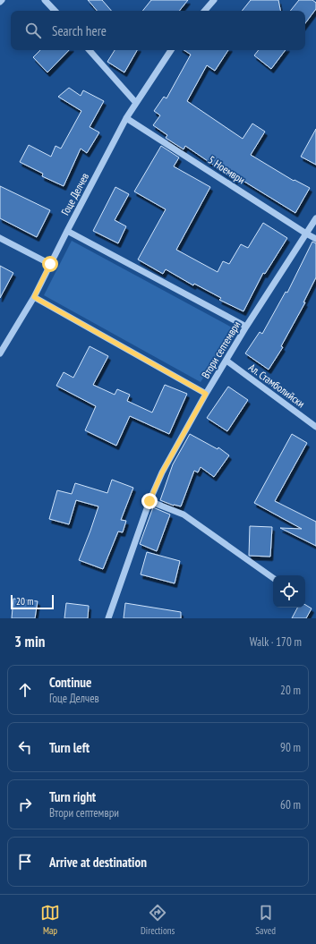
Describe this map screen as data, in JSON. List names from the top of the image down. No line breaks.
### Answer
{"streets":{"street":["5 Ноември","Гоце Делчев","Втори септември","Ал. Стамболийски"]},"crossings":[["5 Ноември","Гоце Делчев"],["5 Ноември","Втори септември"],["Втори септември","Ал. Стамболийски"]],"scale_bar":"20 m","page":{"search":"Search here","scale":"20 m","heading":["3 min","Walk · 170 m"],"list":[["Continue","Гоце Делчев","20 m"],["Turn left","90 m"],["Turn right","Втори септември","60 m"],"Arrive at destination"],"nav":["Map","Directions","Saved"]}}
